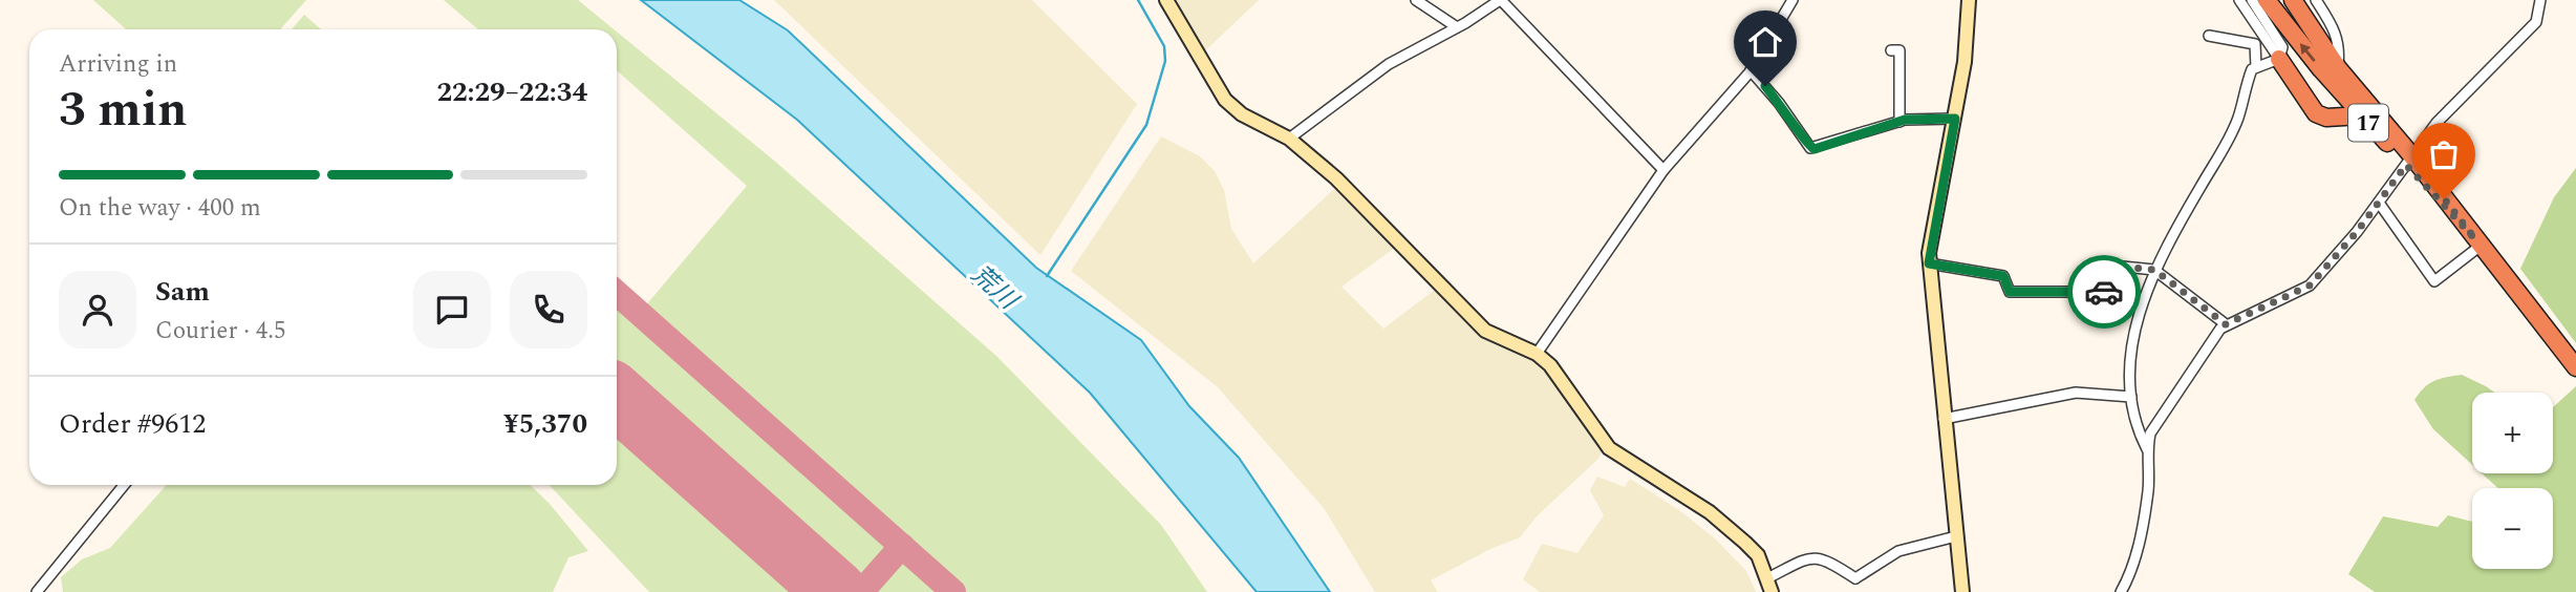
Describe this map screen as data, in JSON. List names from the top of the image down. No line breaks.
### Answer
{"streets":{"highway":["17"]},"water":["荒川"],"page":{"heading":["3 min","Arriving in","22:29–22:34"],"panel":["Sam","Courier · 4.5","Order #9612","¥5,370"],"bar":"On the way · 400 m","map_buttons":["+","−"]}}
